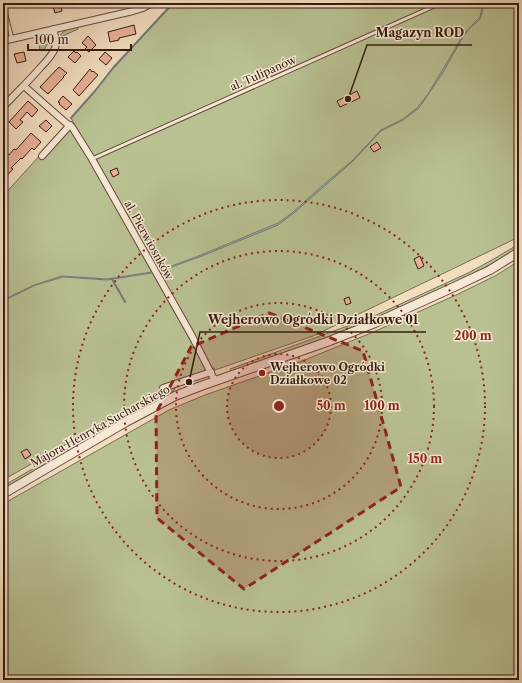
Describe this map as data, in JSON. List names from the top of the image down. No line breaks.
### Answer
{"streets":{"street":["al. Pierwiosnków","Majora Henryka Sucharskiego"],"lane":["al. Tulipanów"]},"crossings":[["al. Tulipanów","al. Pierwiosnków"],["al. Pierwiosnków","Majora Henryka Sucharskiego"]],"places":["Magazyn ROD","Wejherowo Ogródki Działkowe 02","Wejherowo Ogródki Działkowe 01"],"scale_bar":"100 m","rings":["200 m","50 m","100 m","150 m"]}
